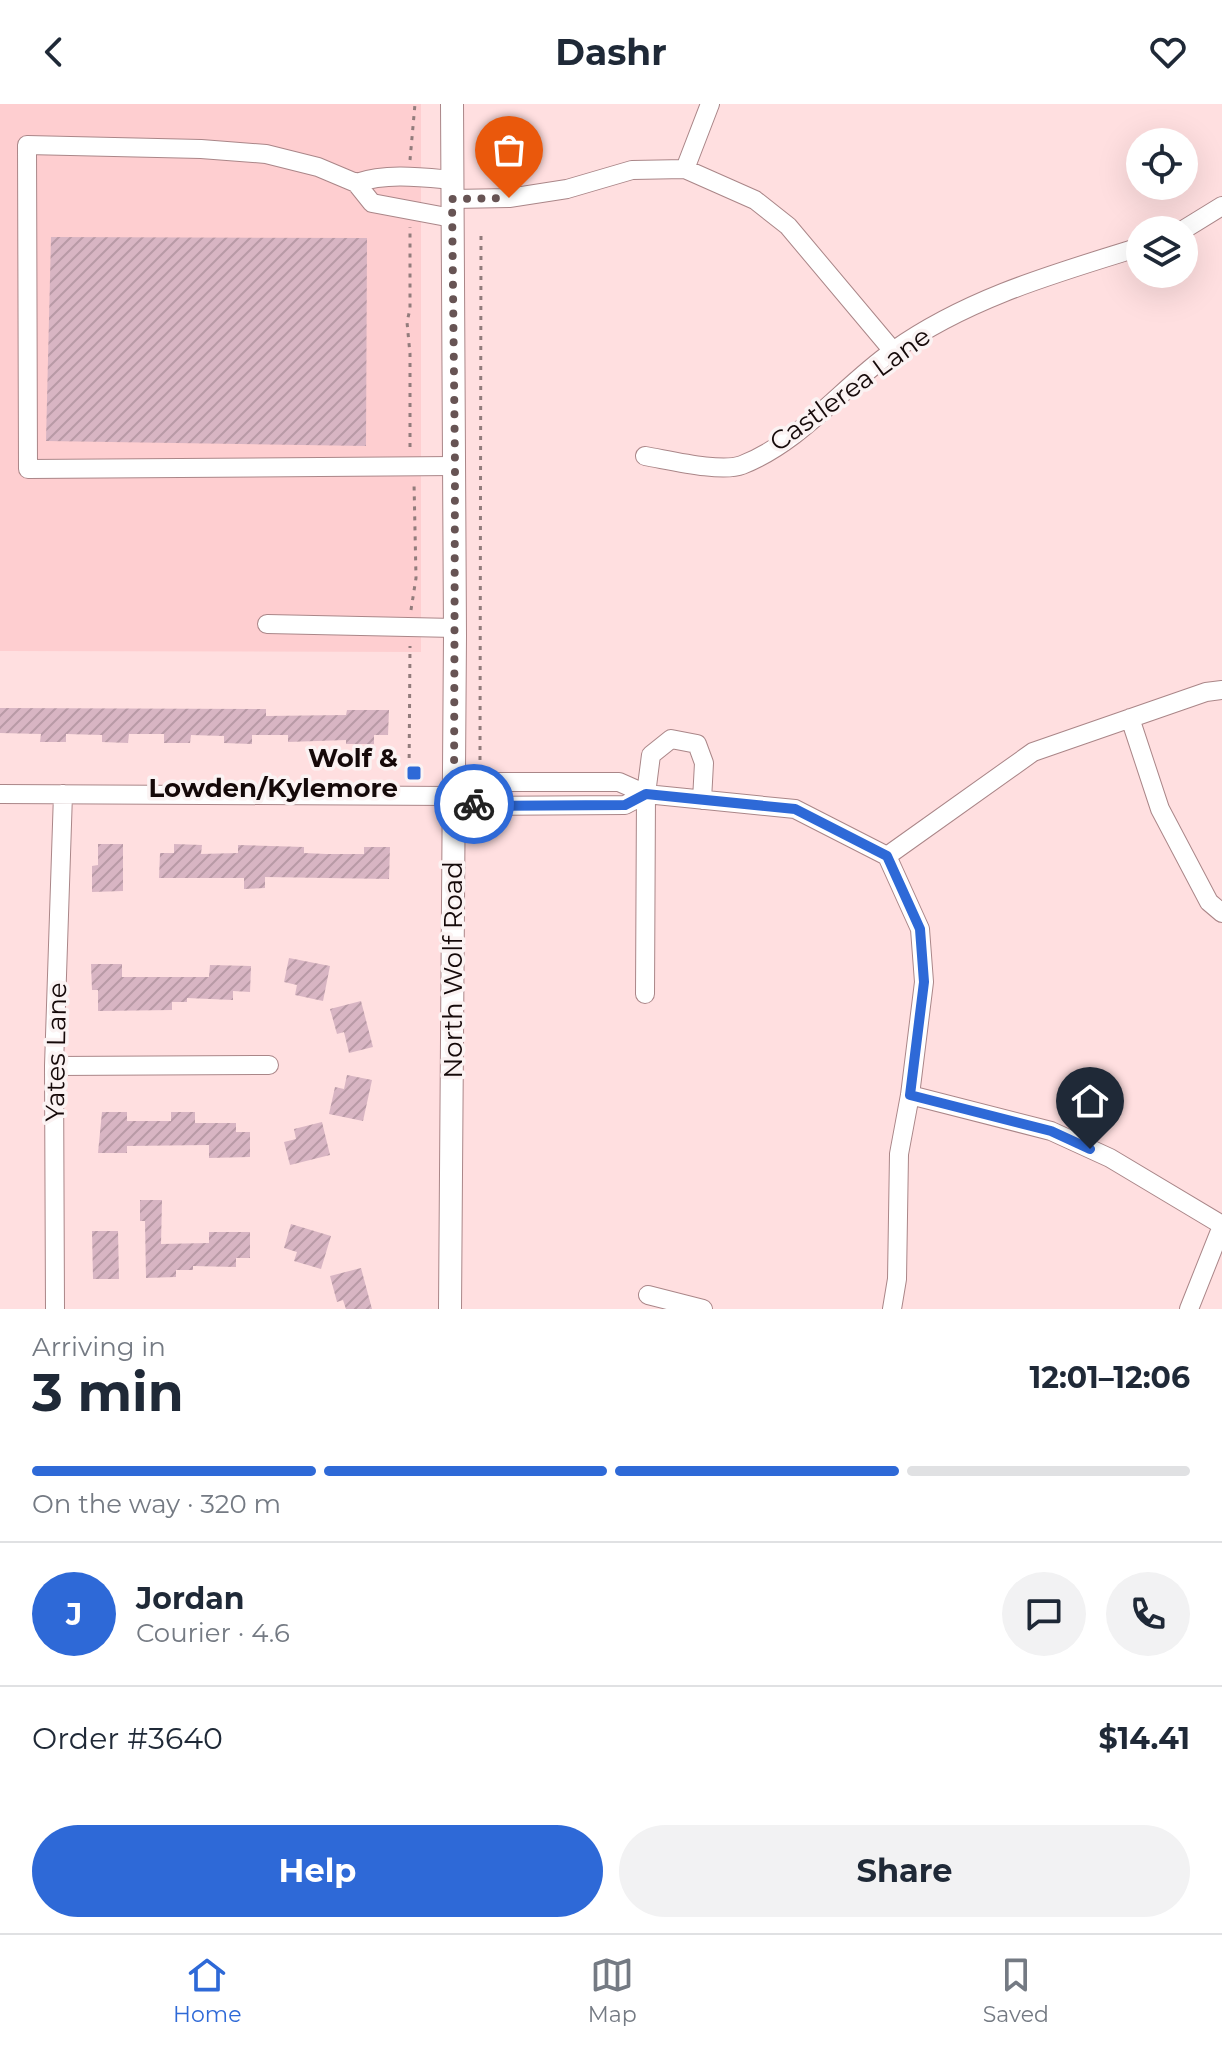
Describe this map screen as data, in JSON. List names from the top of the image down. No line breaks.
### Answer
{"streets":{"main road":["North Wolf Road"],"street":["Castlerea Lane","Yates Lane"]},"places":{"transit":["Wolf & Lowden/Kylemore"]},"page":{"header":"Dashr","heading":["3 min","Arriving in","12:01–12:06"],"panel":["Jordan","Courier · 4.6","Order #3640","$14.41"],"bar":"On the way · 320 m","round":"J","buttons":["Help","Share"],"tabs":["Home","Map","Saved"]}}
